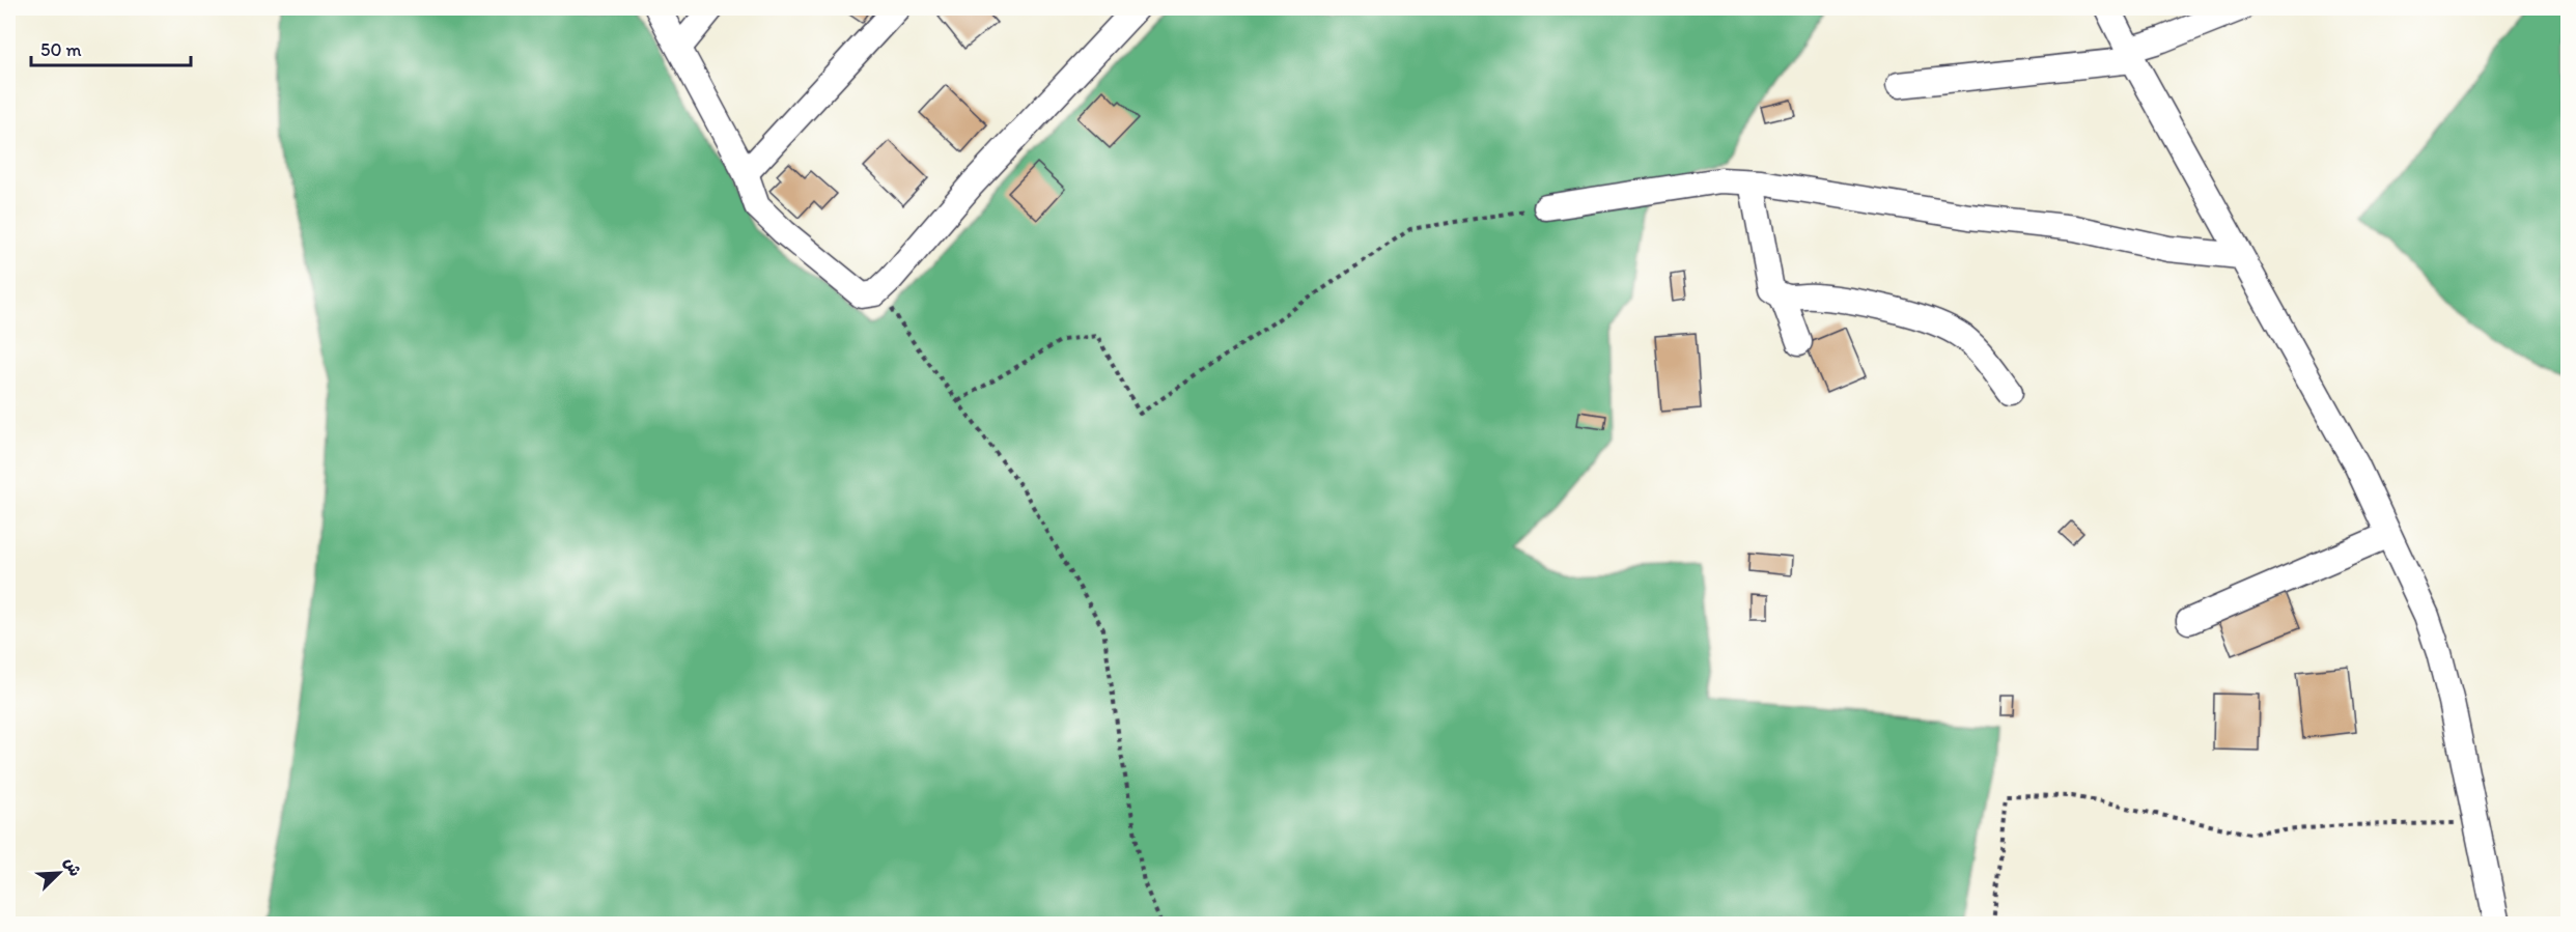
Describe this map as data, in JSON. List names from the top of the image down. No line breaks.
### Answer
{"scale_bar":"50 m","north":"top right"}
